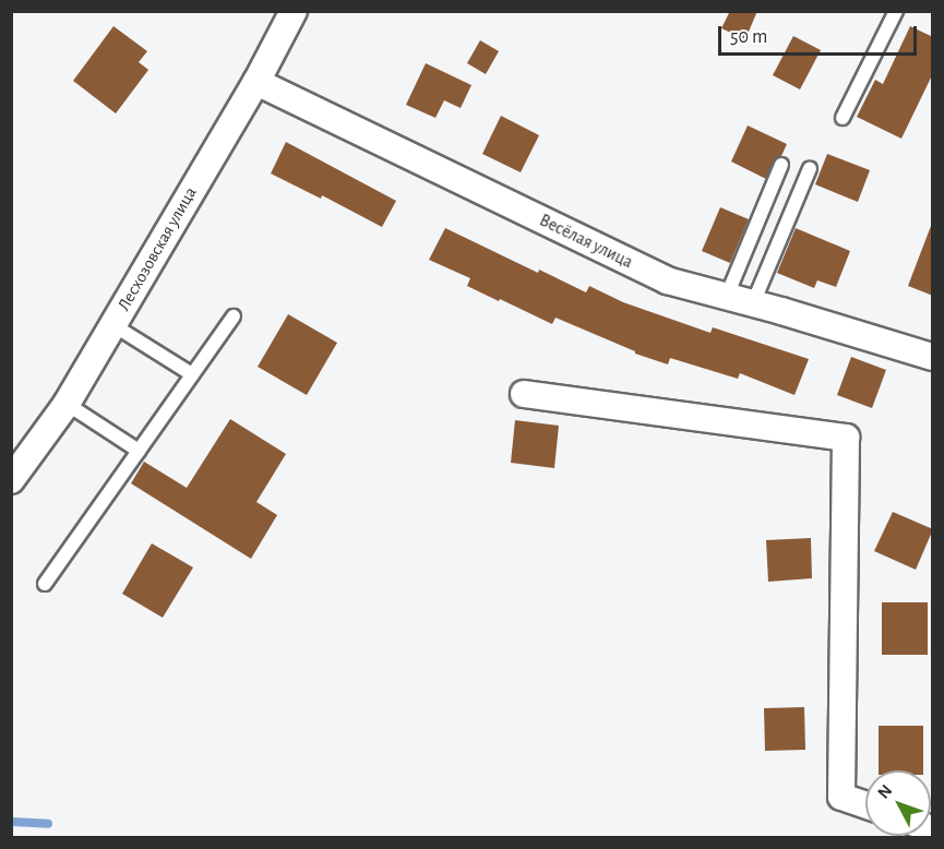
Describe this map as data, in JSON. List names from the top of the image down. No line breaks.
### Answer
{"streets":{"street":["Весёлая улица","Лесхозовская улица"]},"crossings":[["Весёлая улица","Лесхозовская улица"]],"scale_bar":"50 m","north":"top left"}
